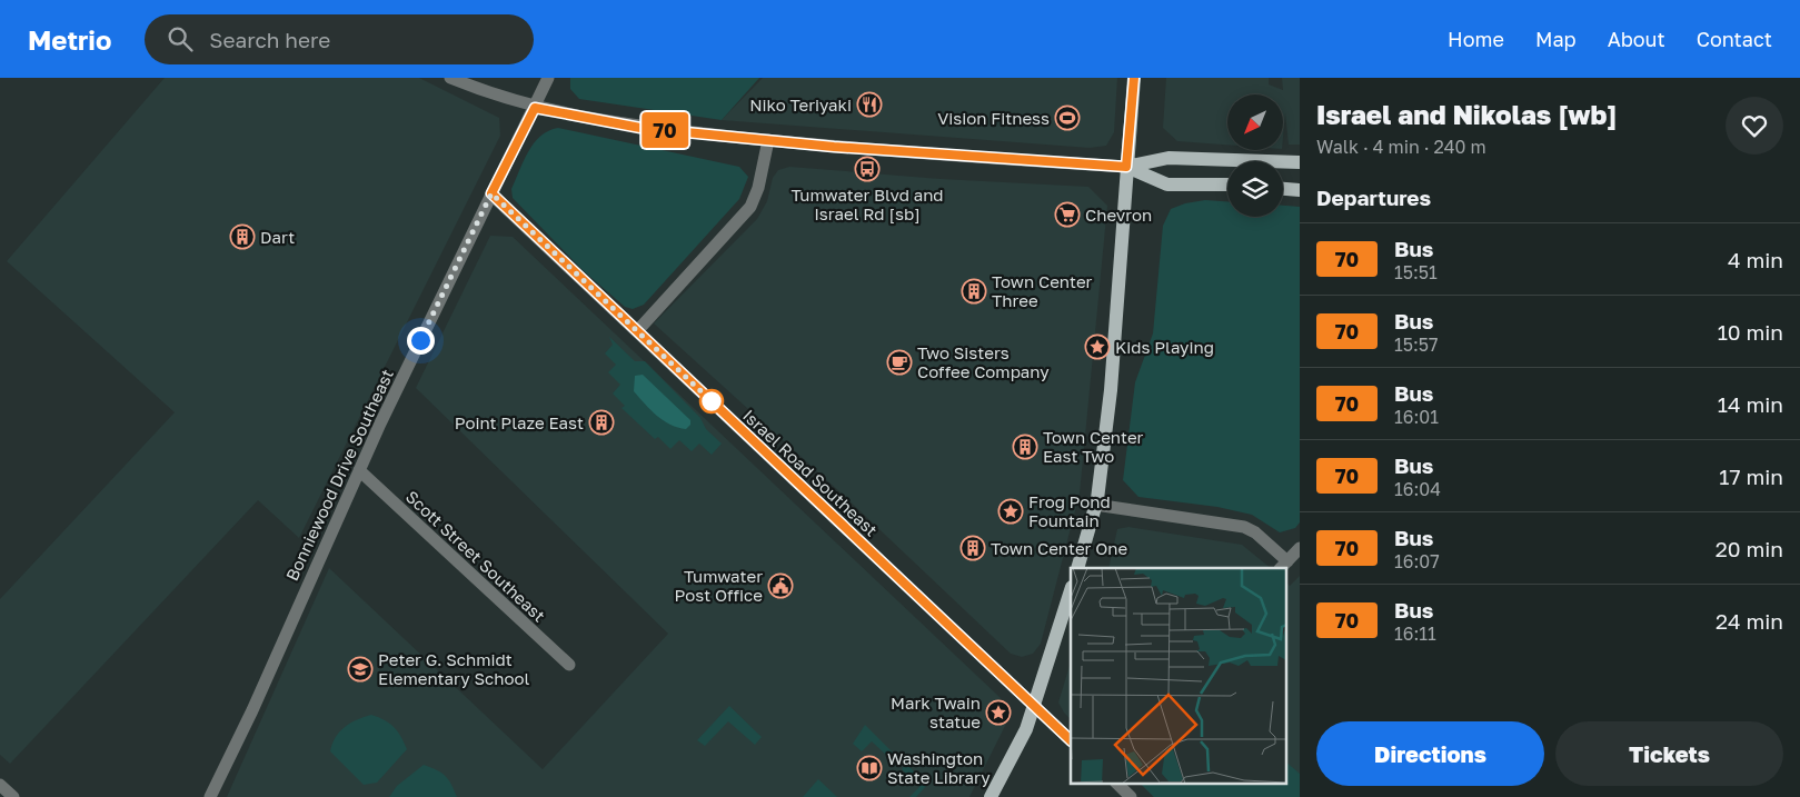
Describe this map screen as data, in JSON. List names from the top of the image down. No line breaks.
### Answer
{"streets":{"street":["Israel Road Southeast","Bonniewood Drive Southeast","Scott Street Southeast"]},"crossings":[["Israel Road Southeast","Bonniewood Drive Southeast"],["Bonniewood Drive Southeast","Scott Street Southeast"]],"places":{"restaurant":["Niko Teriyaki"],"sports":["Vision Fitness"],"bus stop":["Tumwater Blvd and Israel Rd [sb]"],"supermarket":["Chevron"],"building":["Dart","Town Center Three","Point Plaze East","Town Center East Two","Town Center One"],"place":["Kids Playing","Frog Pond Fountain","Mark Twain statue"],"cafe":["Two Sisters Coffee Company"],"public building":["Tumwater Post Office"],"school or university":["Peter G. Schmidt Elementary School"],"library":["Washington State Library"]},"lines":["bus line 70"],"north":"bottom left","page":{"header":"Metrio","search":"Search here","nav":["Home","Map","About","Contact"],"on_map":"70","heading":[["Israel and Nikolas [wb]","Walk · 4 min · 240 m"],"Departures"],"list":[{"mark":"70","name":"Bus","note":"15:51","value":"4 min"},{"mark":"70","name":"Bus","note":"15:57","value":"10 min"},{"mark":"70","name":"Bus","note":"16:01","value":"14 min"},{"mark":"70","name":"Bus","note":"16:04","value":"17 min"},{"mark":"70","name":"Bus","note":"16:07","value":"20 min"},{"mark":"70","name":"Bus","note":"16:11","value":"24 min"}],"buttons":["Directions","Tickets"]}}
